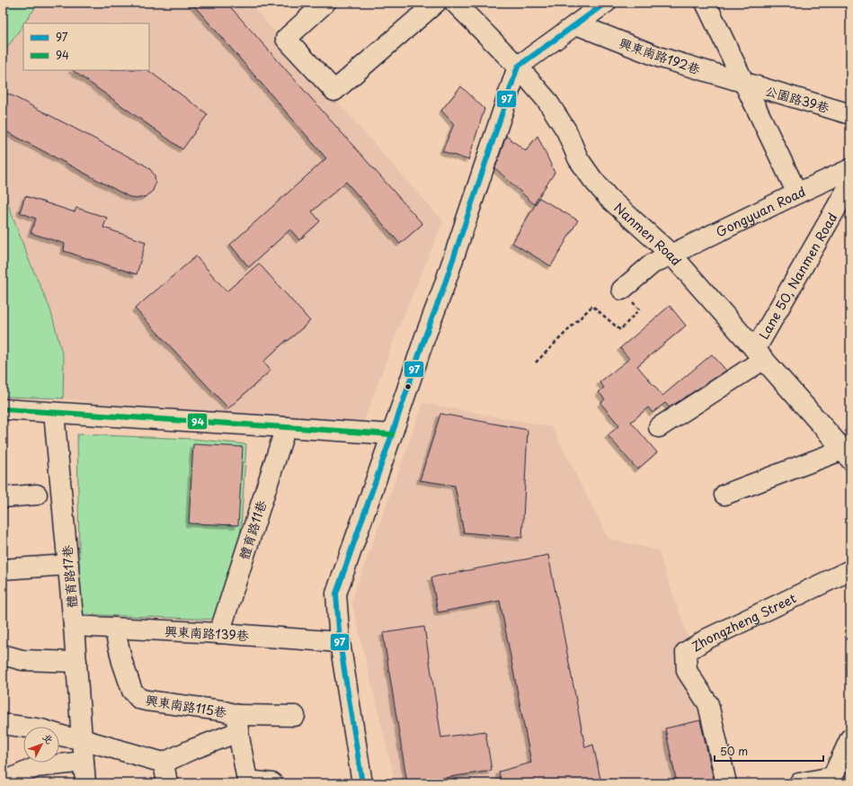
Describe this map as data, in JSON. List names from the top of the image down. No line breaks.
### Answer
{"streets":{"street":["興東南路192巷","公園路39巷","Gongyuan Road","Nanmen Road","Lane 50, Nanmen Road","體育路11巷","體育路17巷","Zhongzheng Street","興東南路139巷","興東南路115巷"]},"crossings":[["興東南路192巷","公園路39巷"],["Gongyuan Road","Nanmen Road"],["Nanmen Road","Lane 50, Nanmen Road"],["體育路11巷","興東南路139巷"],["體育路17巷","興東南路139巷"],["興東南路139巷","興東南路115巷"]],"lines":["transit line 97","transit line 94"],"legend":["97","94"],"scale_bar":"50 m","north":"top right"}
